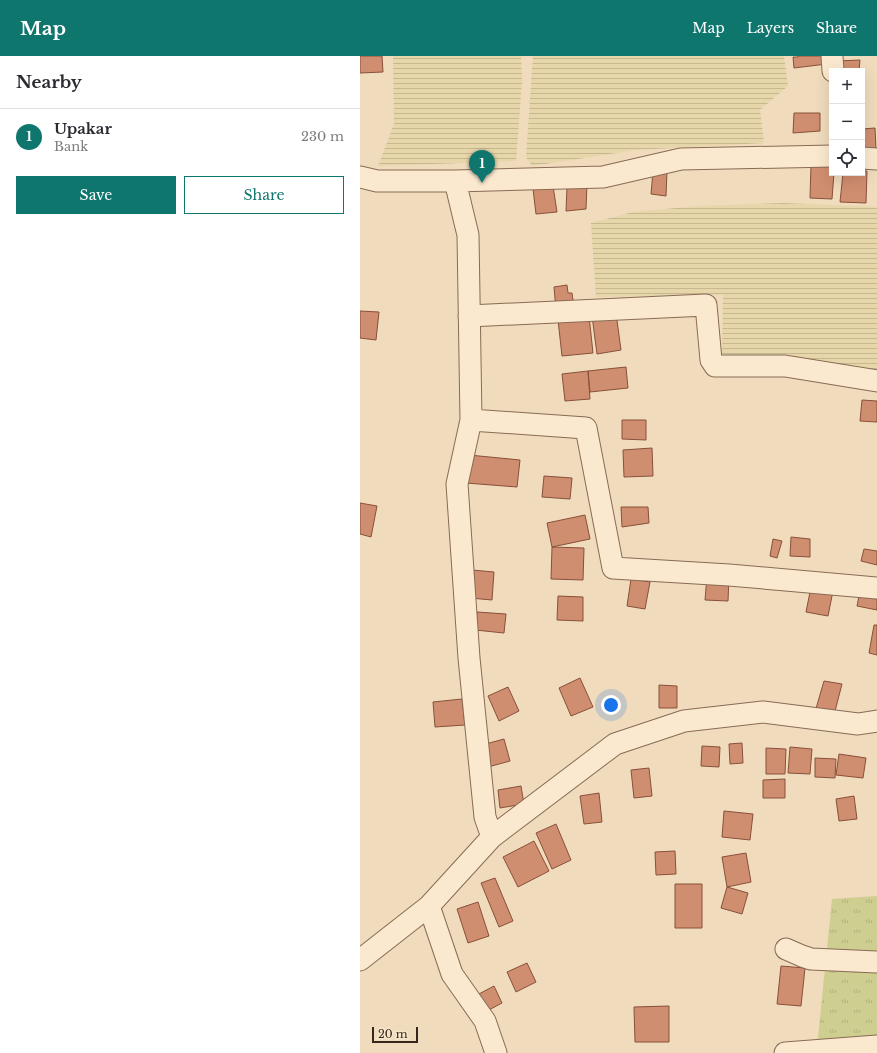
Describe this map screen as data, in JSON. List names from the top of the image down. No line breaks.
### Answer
{"scale_bar":"20 m","page":{"header":"Map","nav":["Map","Layers","Share"],"heading":"Nearby","map_buttons":["+","−"],"list":[{"mark":"1","name":"Upakar","note":"Bank","value":"230 m"}],"pins":"1","buttons":["Save","Share"],"scale":"20 m"}}
